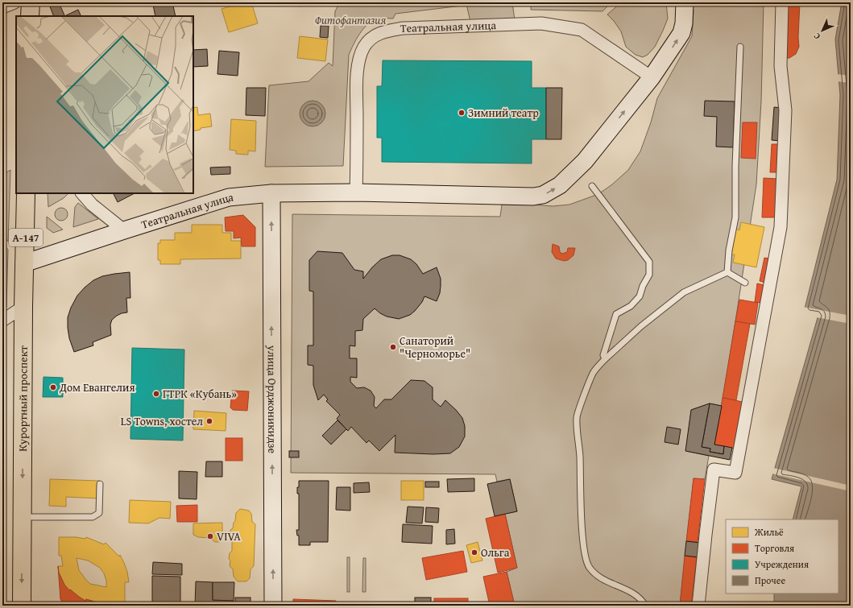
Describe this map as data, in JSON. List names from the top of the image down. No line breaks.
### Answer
{"streets":{"main road":["Театральная улица","А-147","Курортный проспект","улица Орджоникидзе"]},"crossings":[["Театральная улица","Курортный проспект"],["Театральная улица","улица Орджоникидзе"]],"one_way":["Курортный проспект","улица Орджоникидзе"],"parks":["Фитофантазия"],"places":["Зимний театр","Санаторий \"Черноморье\"","Дом Евангелия","ГТРК «Кубань»","LS Towns, хостел","VIVA","Ольга"],"legend":["Жильё","Торговля","Учреждения","Прочее"],"north":"bottom left"}
